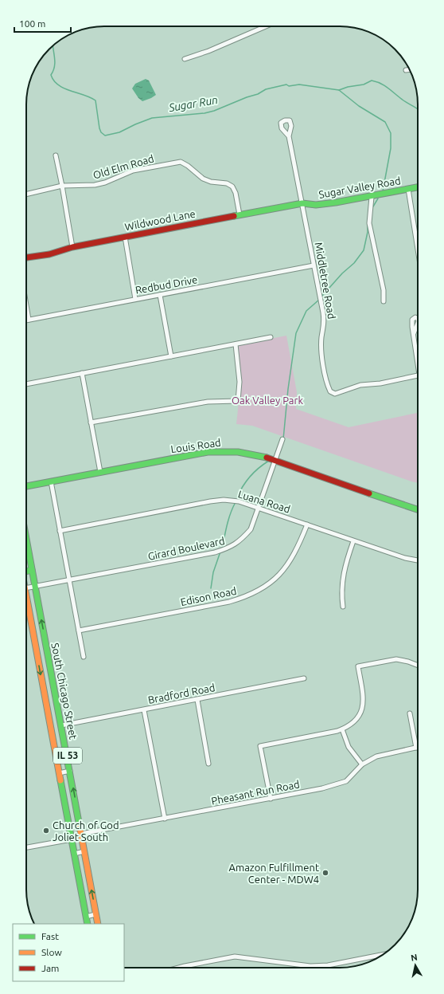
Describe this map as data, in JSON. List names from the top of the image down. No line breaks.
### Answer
{"streets":{"street":["Old Elm Road","Sugar Valley Road","Wildwood Lane","Middletree Road","Redbud Drive","Louis Road","Luana Road","Girard Boulevard","Edison Road","South Chicago Street","Bradford Road","IL 53","Pheasant Run Road"]},"crossings":[["Old Elm Road","Wildwood Lane"],["Sugar Valley Road","Wildwood Lane"],["Sugar Valley Road","Middletree Road"],["Wildwood Lane","Middletree Road"],["Middletree Road","Redbud Drive"],["Louis Road","Girard Boulevard"],["Luana Road","Girard Boulevard"],["Luana Road","Edison Road"],["Girard Boulevard","South Chicago Street"],["South Chicago Street","Bradford Road"],["South Chicago Street","Pheasant Run Road"]],"water":["Sugar Run"],"parks":["Oak Valley Park"],"places":["Church of God Joliet South","Amazon Fulfillment Center - MDW4"],"legend":["Fast","Slow","Jam"],"scale_bar":"100 m","north":"top"}
